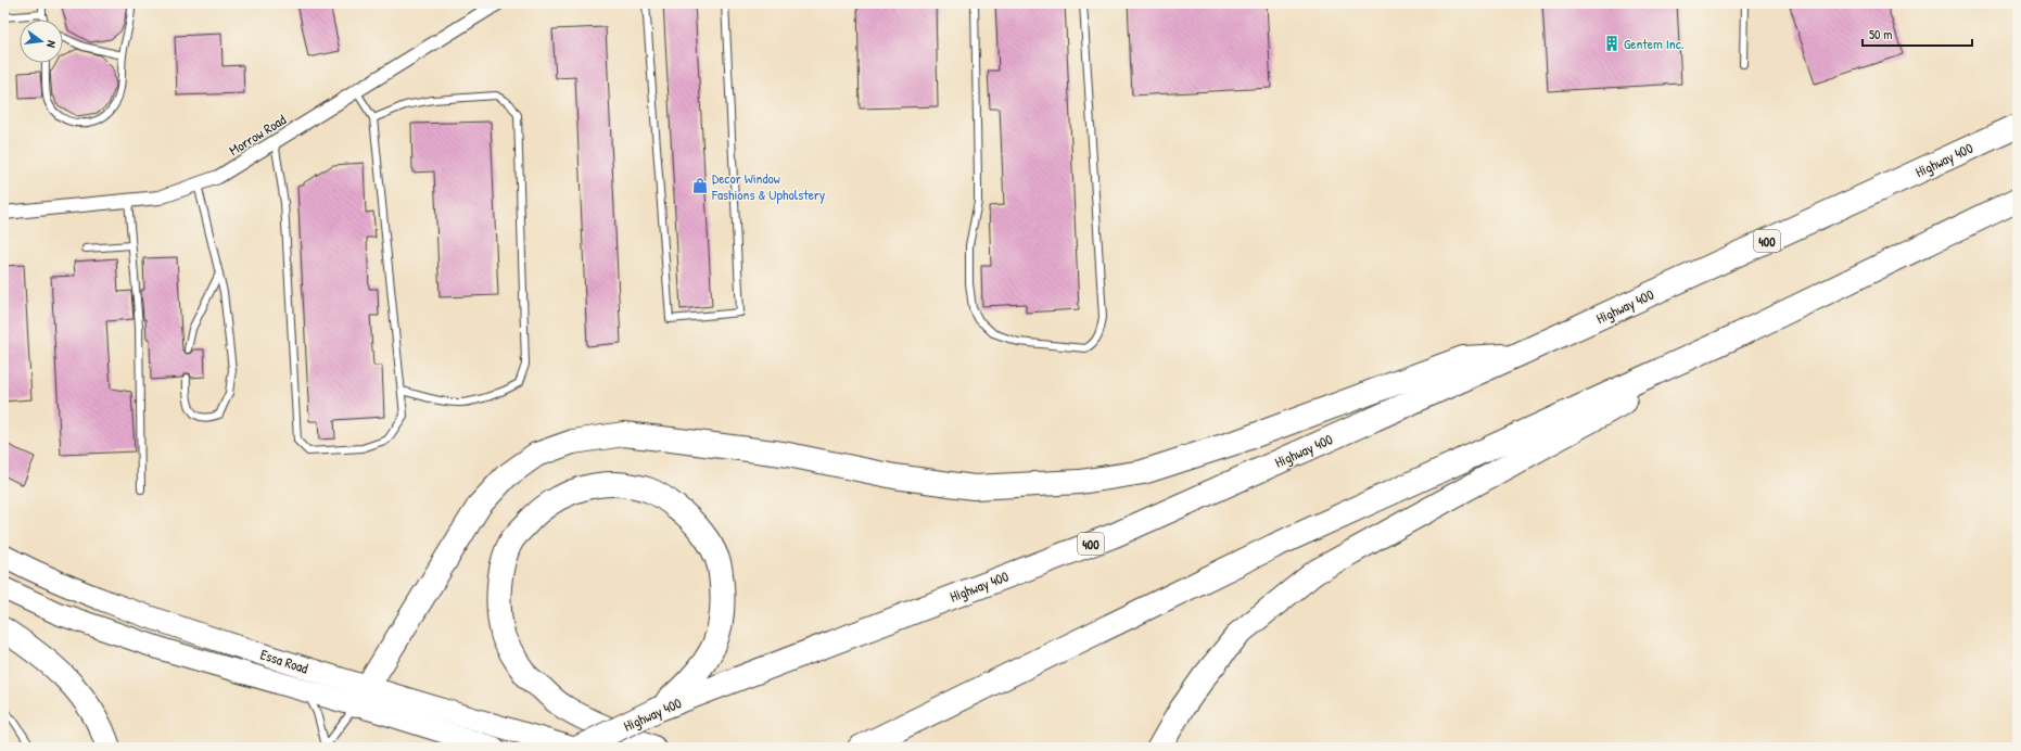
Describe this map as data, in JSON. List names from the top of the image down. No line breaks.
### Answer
{"streets":{"highway":["Highway 400","400"],"main road":["Essa Road"],"street":["Morrow Road"]},"places":{"building":["Gentem Inc."],"shop":["Decor Window Fashions & Upholstery"]},"scale_bar":"50 m","north":"right"}
